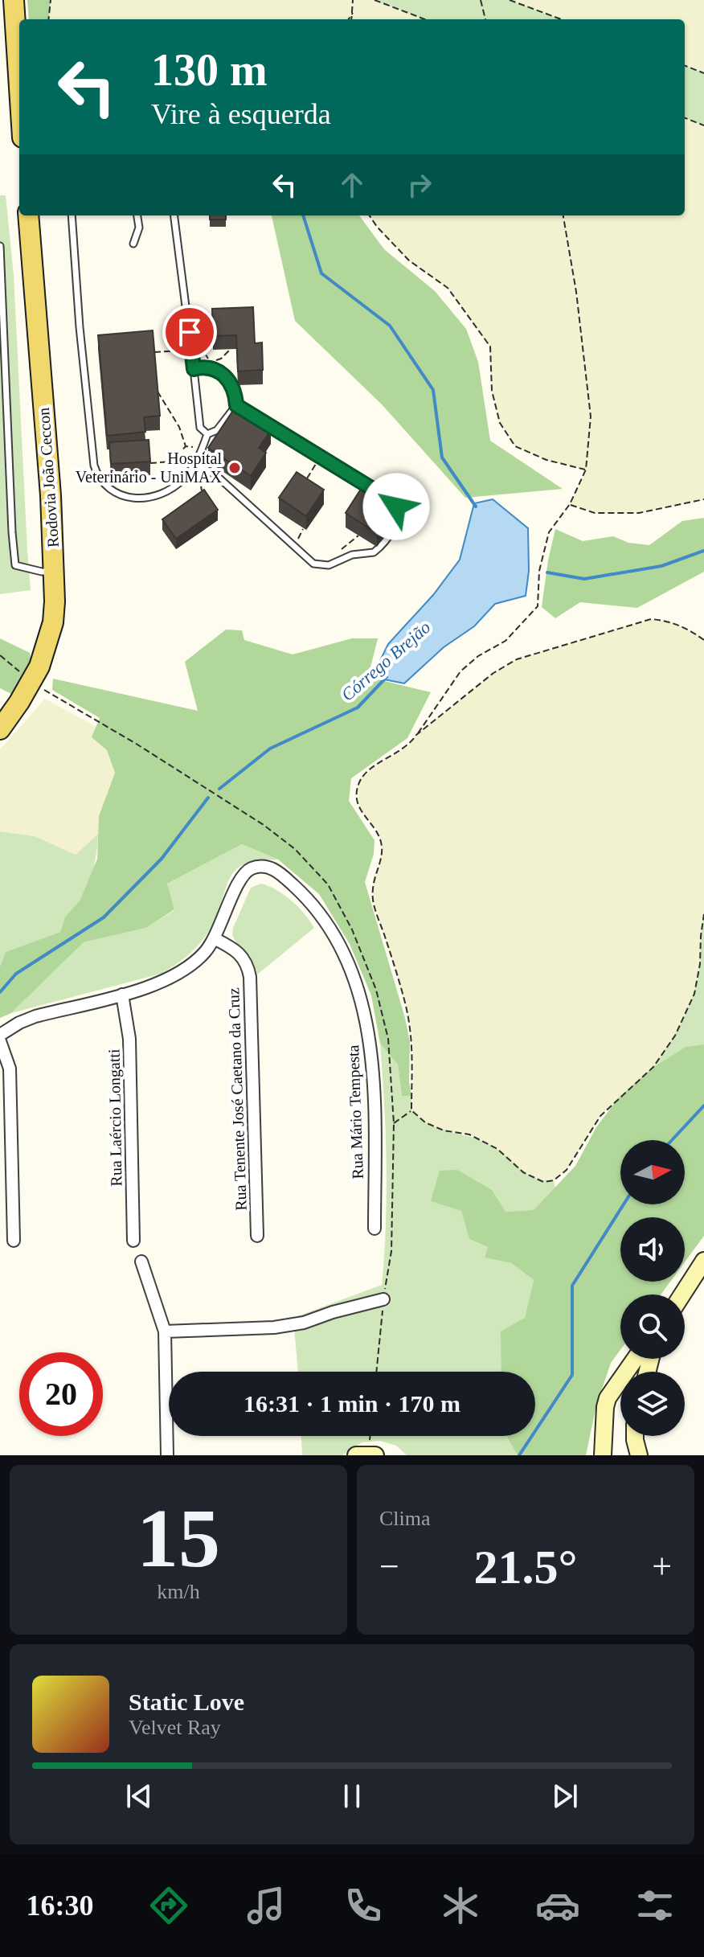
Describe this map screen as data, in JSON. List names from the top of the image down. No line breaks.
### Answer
{"streets":{"main road":["Rodovia João Ceccon"],"street":["Rua Tenente José Caetano da Cruz","Rua Mário Tempesta","Rua Laércio Longatti"]},"crossings":[["Rua Tenente José Caetano da Cruz","Rua Mário Tempesta"],["Rua Mário Tempesta","Rua Laércio Longatti"]],"water":["Córrego Brejão"],"places":["Hospital Veterinário - UniMAX"],"north":"right","page":{"turn":["130 m","Vire à esquerda"],"limit":"20","trip":"16:31 · 1 min · 170 m","tile":[["15","km/h"],"Clima"],"heat":["−","21.5°","+"],"song":["Static Love","Velvet Ray"],"tabs":"16:30"}}
